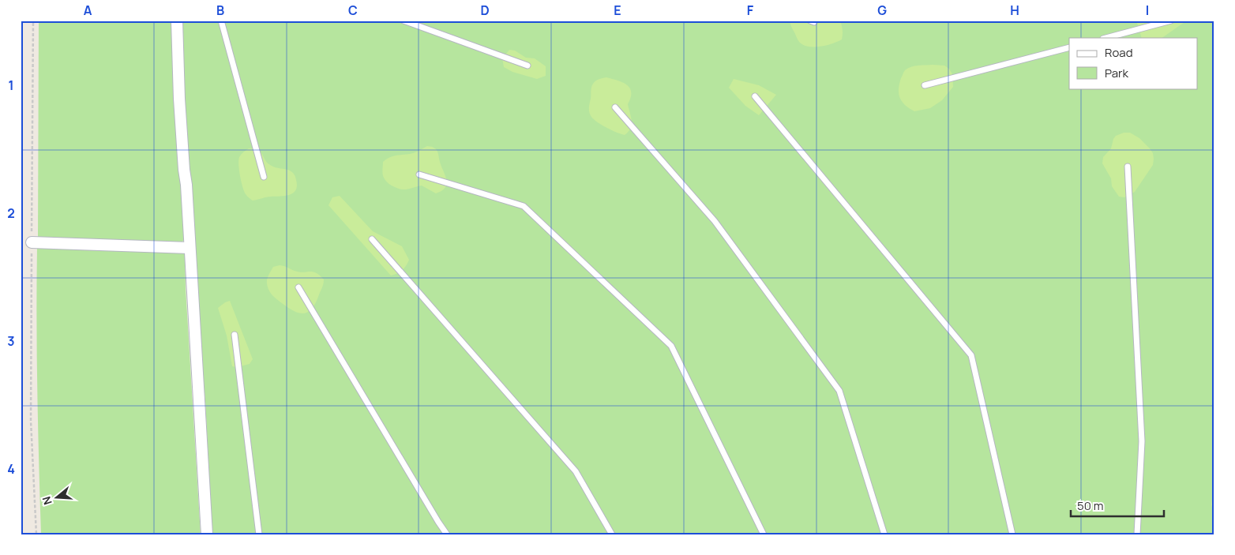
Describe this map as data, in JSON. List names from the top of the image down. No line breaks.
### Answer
{"legend":["Road","Park"],"scale_bar":"50 m","north":"left","grid":{"columns":["A","B","C","D","E","F","G","H","I"],"rows":["1","2","3","4"]}}
